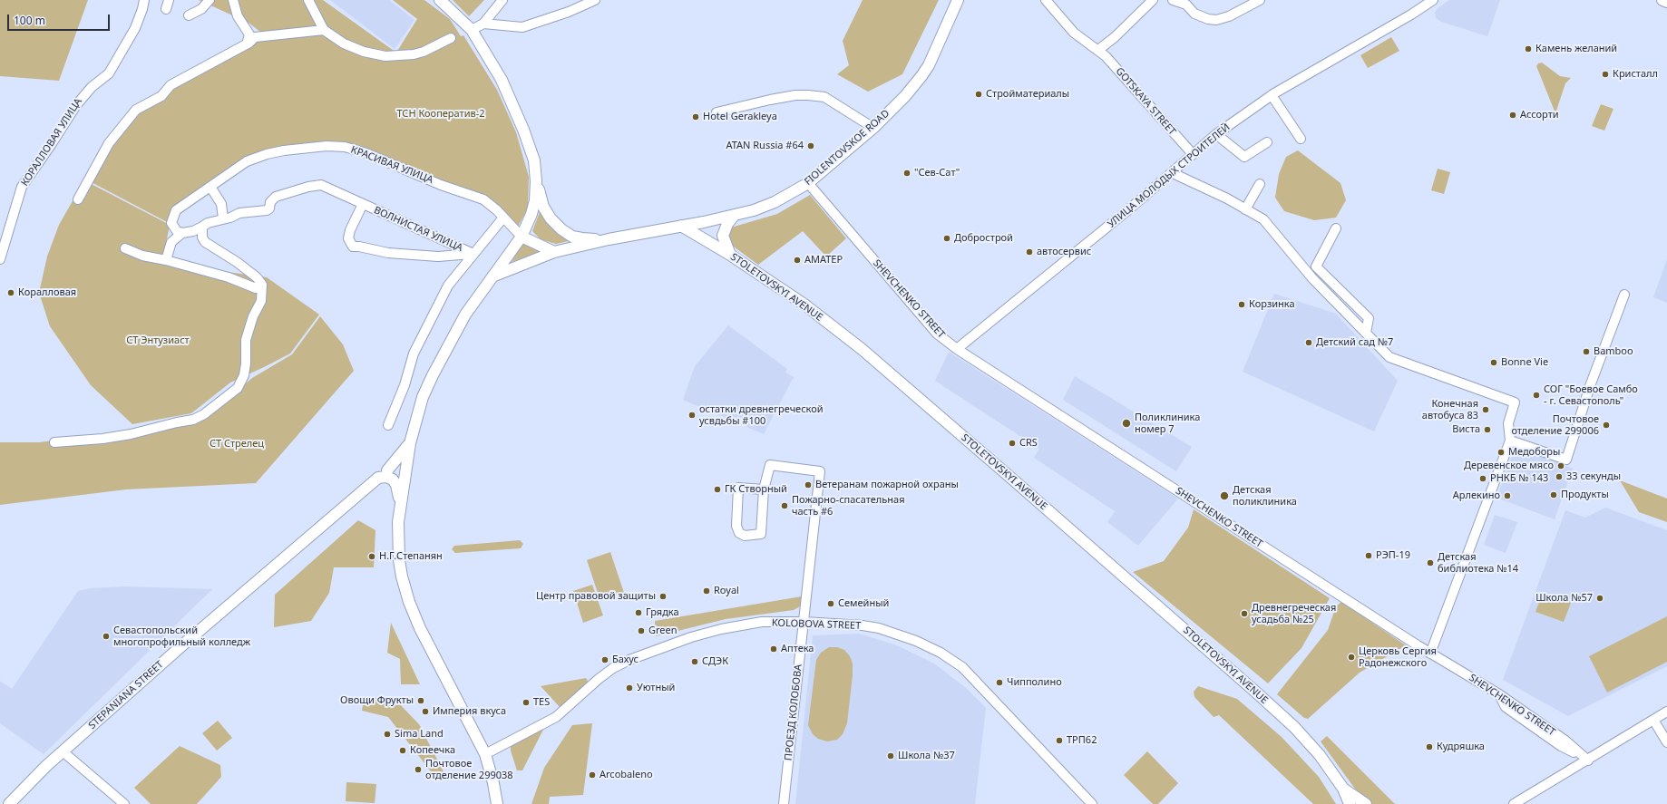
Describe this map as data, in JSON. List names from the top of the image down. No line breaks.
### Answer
{"streets":{"main road":["FIOLENTOVSKOE ROAD","STOLETOVSKYI AVENUE","STEPANIANA STREET"],"street":["GOTSKAYA STREET","КОРАЛЛОВАЯ УЛИЦА","КРАСИВАЯ УЛИЦА","УЛИЦА МОЛОДЫХ СТРОИТЕЛЕЙ","ВОЛНИСТАЯ УЛИЦА","SHEVCHENKO STREET","KOLOBOVA STREET","ПРОЕЗД КОЛОБОВА"]},"crossings":[["GOTSKAYA STREET","УЛИЦА МОЛОДЫХ СТРОИТЕЛЕЙ"],["FIOLENTOVSKOE ROAD","STOLETOVSKYI AVENUE"],["FIOLENTOVSKOE ROAD","SHEVCHENKO STREET"],["КРАСИВАЯ УЛИЦА","ВОЛНИСТАЯ УЛИЦА"],["УЛИЦА МОЛОДЫХ СТРОИТЕЛЕЙ","SHEVCHENKO STREET"],["KOLOBOVA STREET","ПРОЕЗД КОЛОБОВА"]],"parks":["ТСН Кооператив-2","СТ Энтузиаст","СТ Стрелец"],"places":["Камень желаний","Кристалл","Стройматериалы","Ассорти","Hotel Gerakleya","ATAN Russia #64","\"Сев-Сат\"","Добрострой","автосервис","АМАТЕР","Коралловая","Корзинка","Детский сад №7","Bamboo","Bonne Vie","СОГ \"Боевое Самбо - г. Севастополь\"","Конечная автобуса 83","остатки древнегреческой усвдьбы #100","Поликлиника номер 7","Почтовое отделение 299006","Виста","CRS","Медоборы","Деревенское мясо","33 секунды","РНКБ № 143","Ветеранам пожарной охраны","ГК Створный","Продукты","Детская поликлиника","Арлекино","Пожарно-спасательная часть #6","РЭП-19","Н.Г.Степанян","Детская библиотека №14","Royal","Центр правовой защиты","Школа №57","Семейный","Грядка","Древнегреческая усадьба №25","Green","Севастопольский многопрофильный колледж","Аптека","Церковь Сергия Радонежского","Бахус","СДЭК","Чипполино","Уютный","Овощи Фрукты","TES","Империя вкуса","Sima Land","ТРП62","Кудряшка","Копеечка","Школа №37","Почтовое отделение 299038","Arcobaleno"],"scale_bar":"100 m"}
